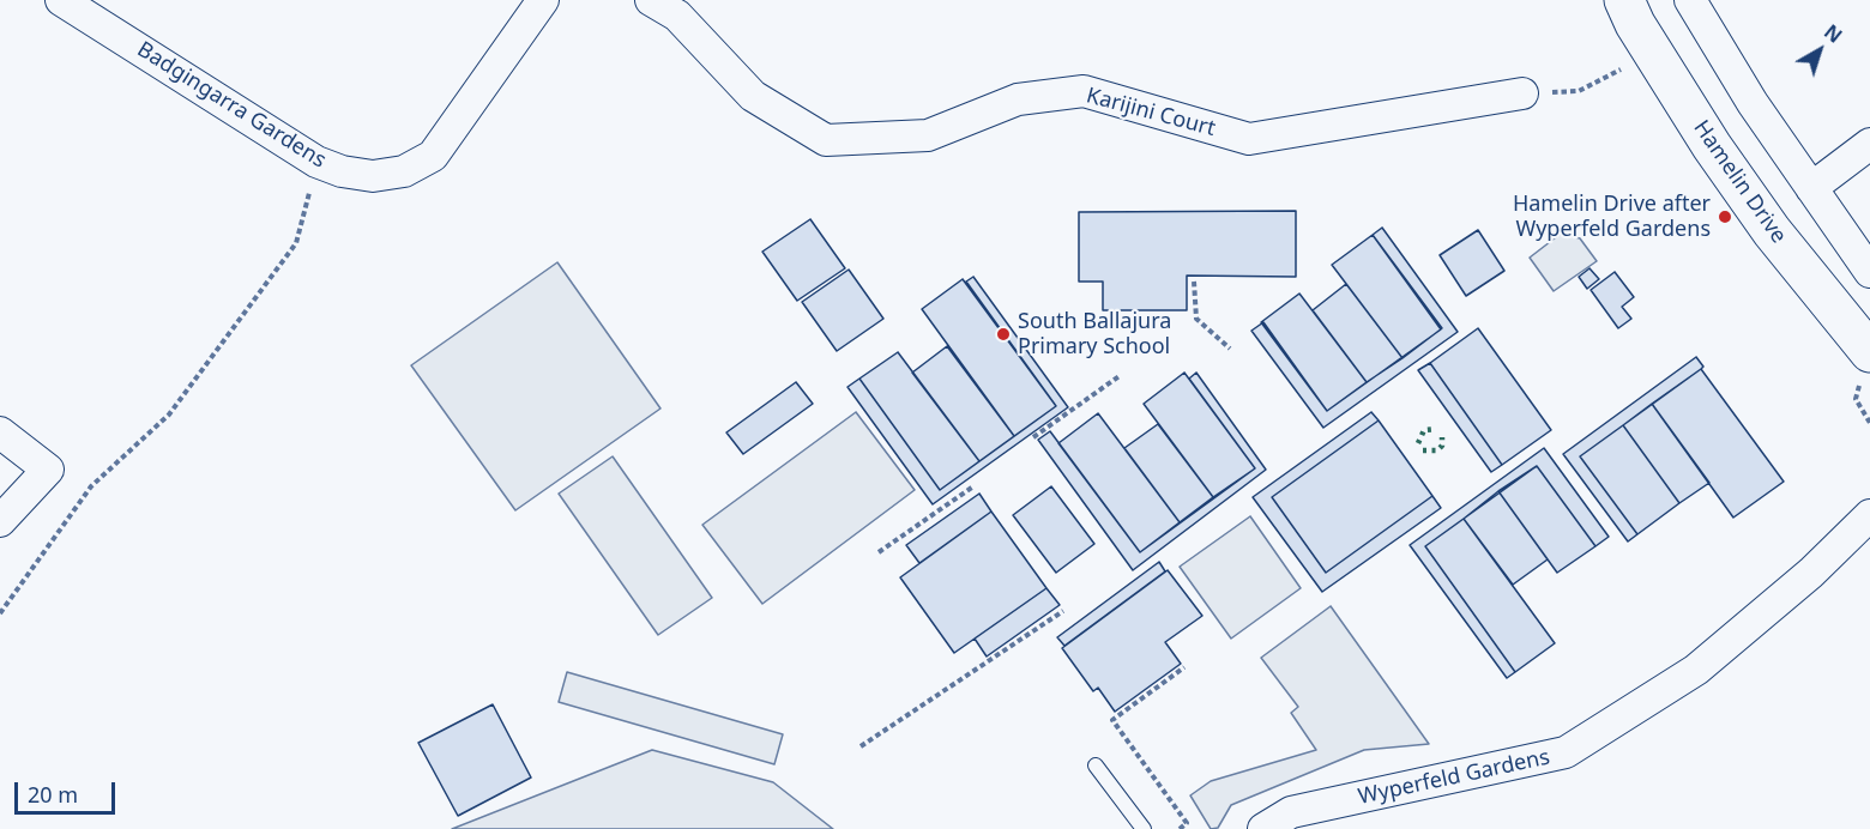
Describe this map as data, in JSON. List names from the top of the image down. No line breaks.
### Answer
{"streets":{"street":["Badgingarra Gardens","Karijini Court","Hamelin Drive","Wyperfeld Gardens"]},"places":["Hamelin Drive after Wyperfeld Gardens","South Ballajura Primary School"],"scale_bar":"20 m","north":"top right"}
